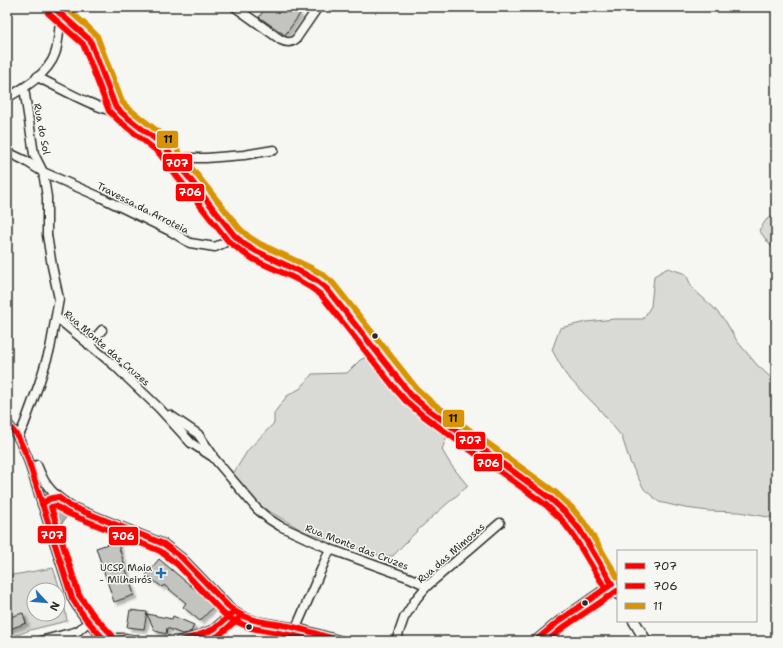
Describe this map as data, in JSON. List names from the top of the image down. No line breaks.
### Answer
{"streets":{"street":["Rua do Sol","Travessa da Arroteia","Rua Monte das Cruzes","Rua das Mimosas"]},"crossings":[["Rua do Sol","Travessa da Arroteia"],["Rua do Sol","Rua Monte das Cruzes"],["Travessa da Arroteia","Rua Monte das Cruzes"],["Rua Monte das Cruzes","Rua das Mimosas"]],"places":{"health":["UCSP Maia - Milheirós"]},"lines":["transit line 707","transit line 11","transit line 706"],"legend":["707","706","11"],"north":"bottom right"}
